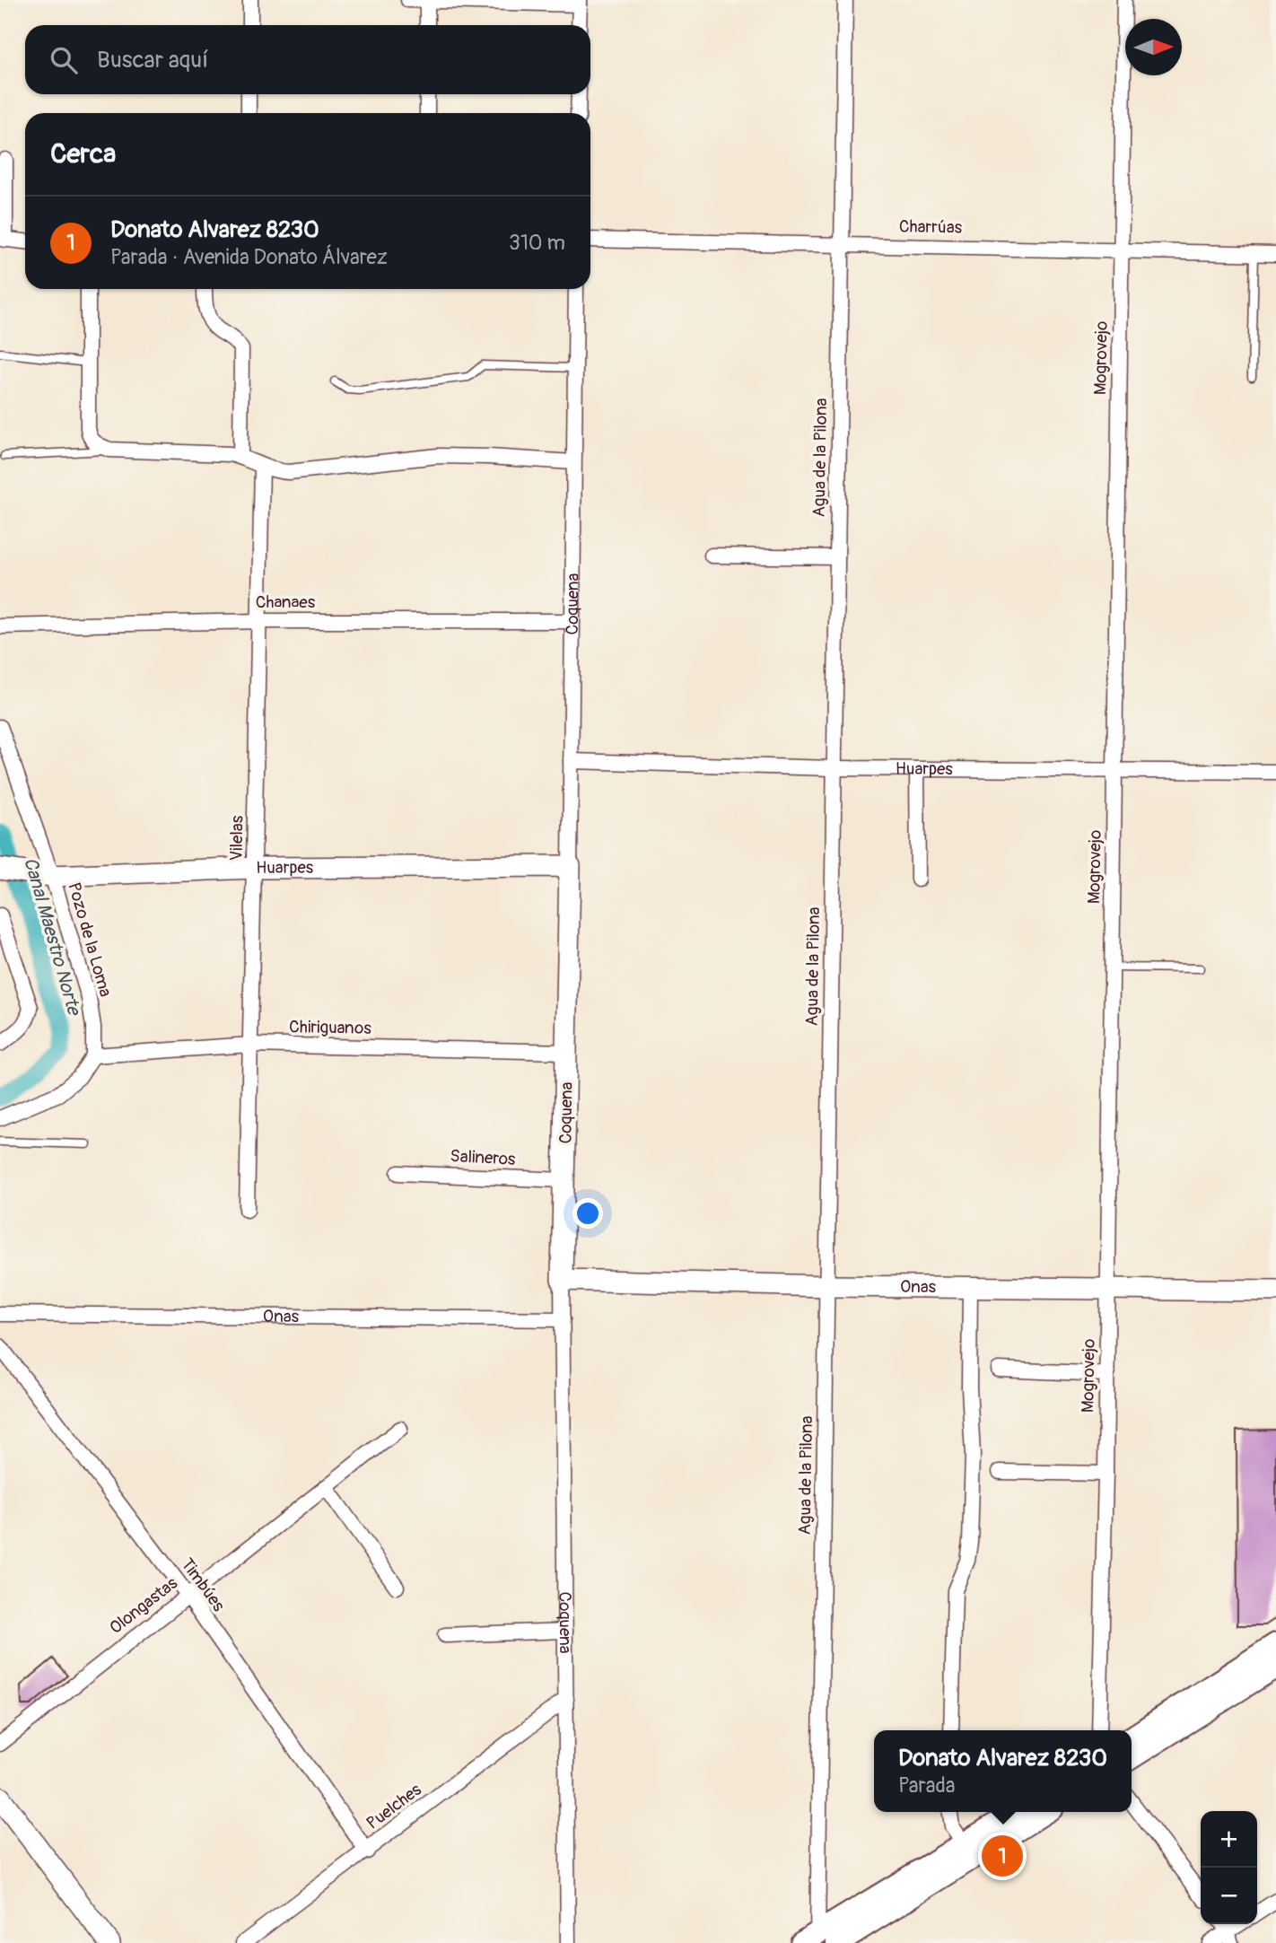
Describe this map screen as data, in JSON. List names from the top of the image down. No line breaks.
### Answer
{"streets":{"main road":["Coquena","Huarpes","Onas"],"street":["Charrúas","Mogrovejo","Agua de la Pilona","Chanaes","Vilelas","Pozo de la Loma","Chiriguanos","Salineros","Timbúes","Olongastas","Puelches"]},"crossings":[["Charrúas","Mogrovejo"],["Charrúas","Agua de la Pilona"],["Mogrovejo","Huarpes"],["Mogrovejo","Onas"],["Agua de la Pilona","Huarpes"],["Agua de la Pilona","Onas"],["Chanaes","Coquena"],["Chanaes","Vilelas"],["Coquena","Huarpes"],["Coquena","Chiriguanos"],["Coquena","Salineros"],["Coquena","Onas"],["Coquena","Puelches"],["Huarpes","Vilelas"],["Huarpes","Pozo de la Loma"],["Vilelas","Chiriguanos"],["Pozo de la Loma","Chiriguanos"],["Timbúes","Olongastas"],["Timbúes","Puelches"]],"water":["Canal Maestro Norte"],"north":"right","page":{"search":"Buscar aquí","heading":"Cerca","list":[{"mark":"1","name":"Donato Alvarez 8230","note":"Parada · Avenida Donato Álvarez","value":"310 m"}],"popup":["Donato Alvarez 8230","Parada"],"map_buttons":["+","−"],"pins":"1"}}
